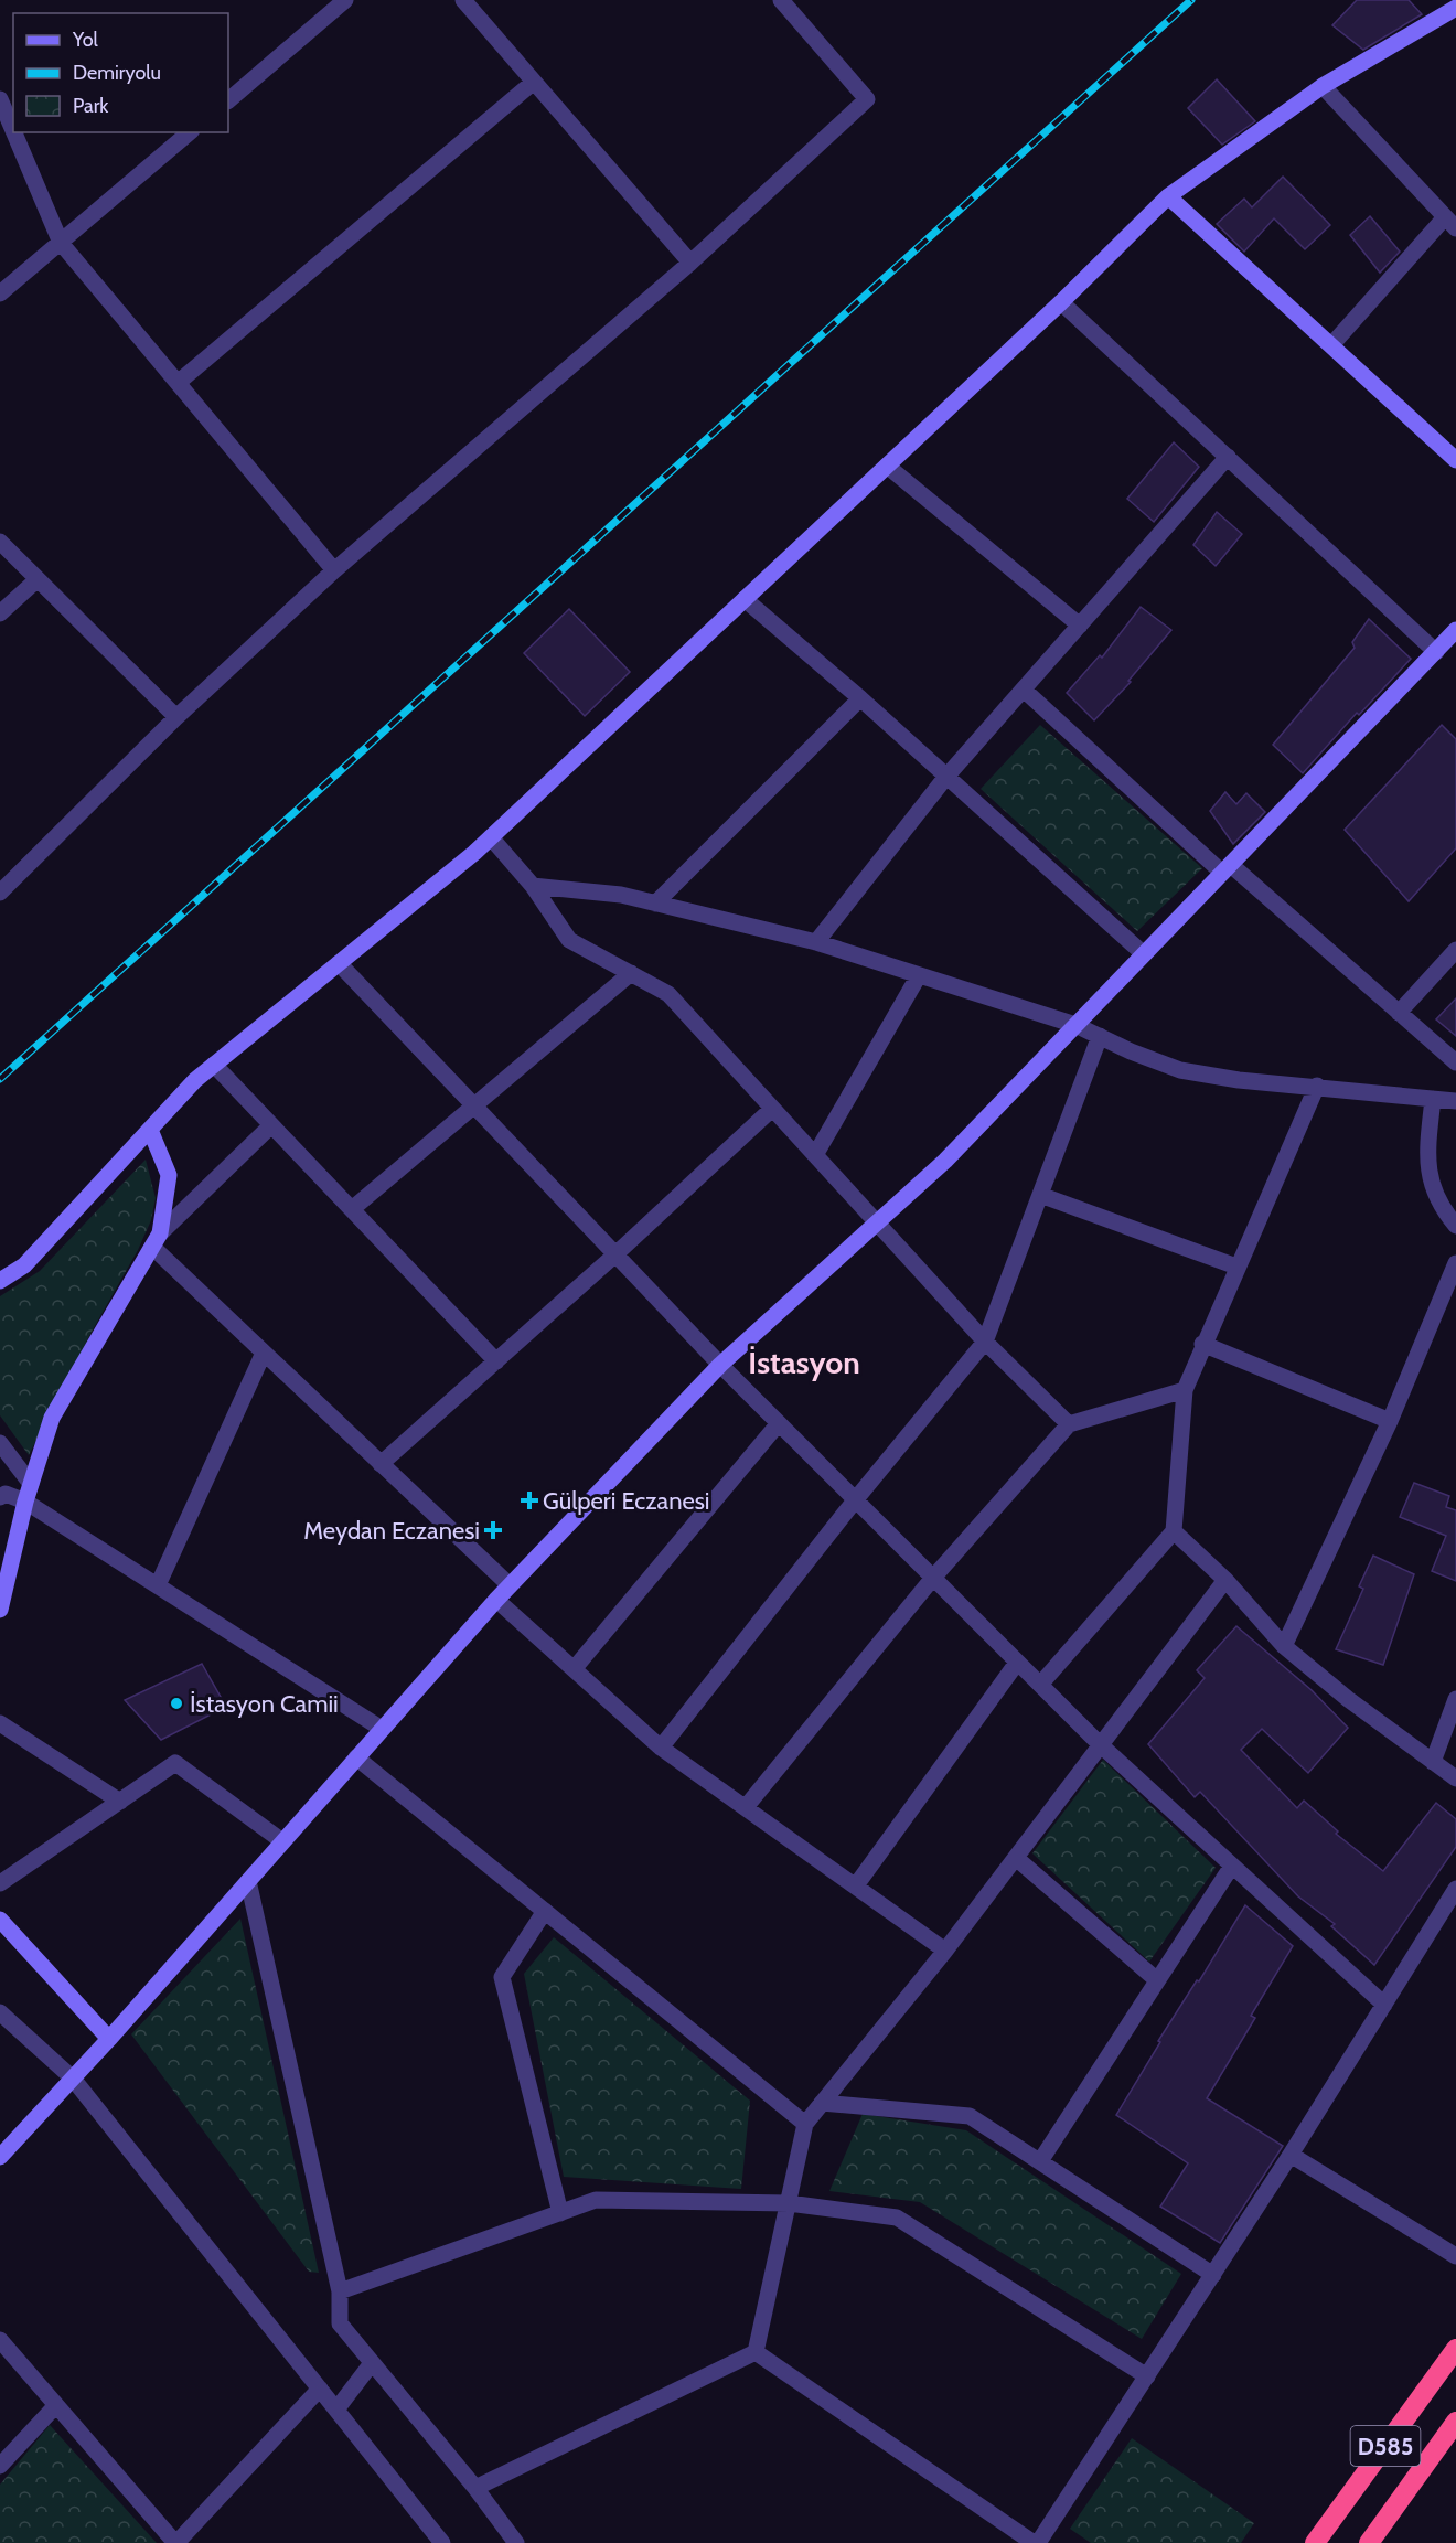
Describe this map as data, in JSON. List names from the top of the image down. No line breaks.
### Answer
{"streets":{"highway":["D585"]},"districts":["İstasyon"],"places":{"health":["Gülperi Eczanesi","Meydan Eczanesi"],"other":["İstasyon Camii"]},"legend":["Yol","Demiryolu","Park"]}
